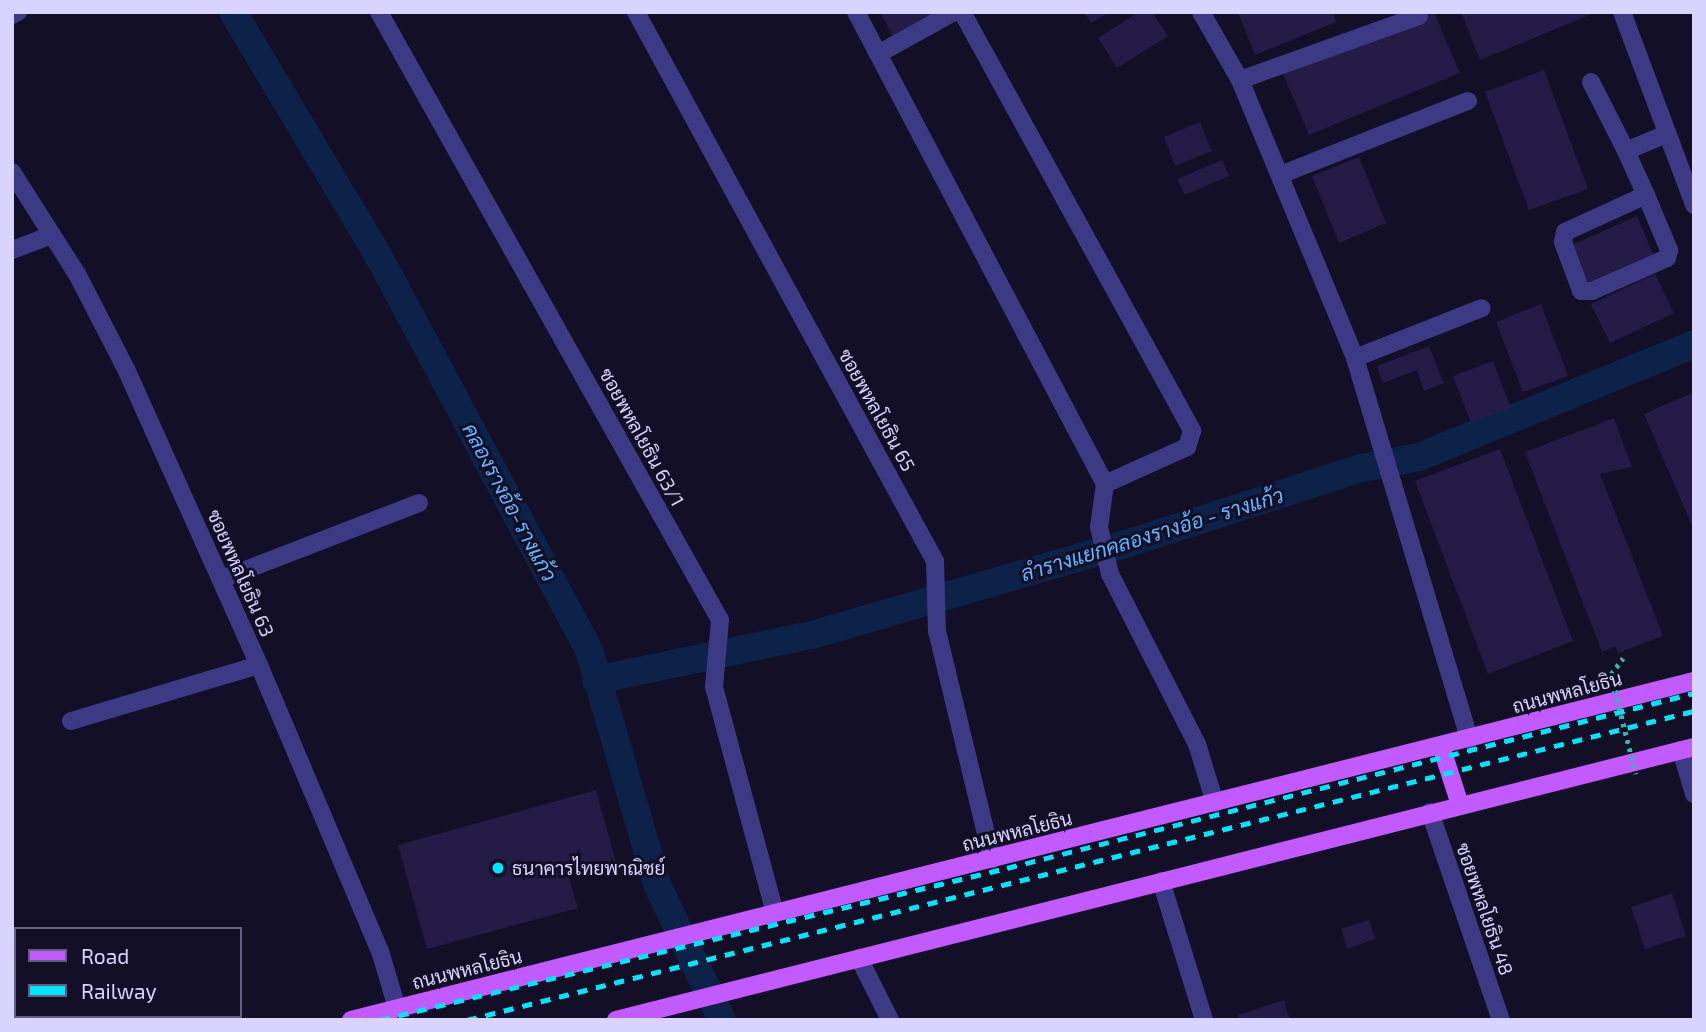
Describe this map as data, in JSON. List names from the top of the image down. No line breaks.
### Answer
{"streets":{"main road":["ถนนพหลโยธิน"],"street":["ซอยพหลโยธิน 65","ซอยพหลโยธิน 63/1","ซอยพหลโยธิน 63","ซอยพหลโยธิน 48"]},"crossings":[["ซอยพหลโยธิน 65","ถนนพหลโยธิน"],["ซอยพหลโยธิน 63/1","ถนนพหลโยธิน"],["ซอยพหลโยธิน 63","ถนนพหลโยธิน"]],"water":["คลองรางอ้อ-รางแก้ว","ลำรางแยกคลองรางอ้อ - รางแก้ว"],"places":["ธนาคารไทยพาณิชย์"],"legend":["Road","Railway"]}
